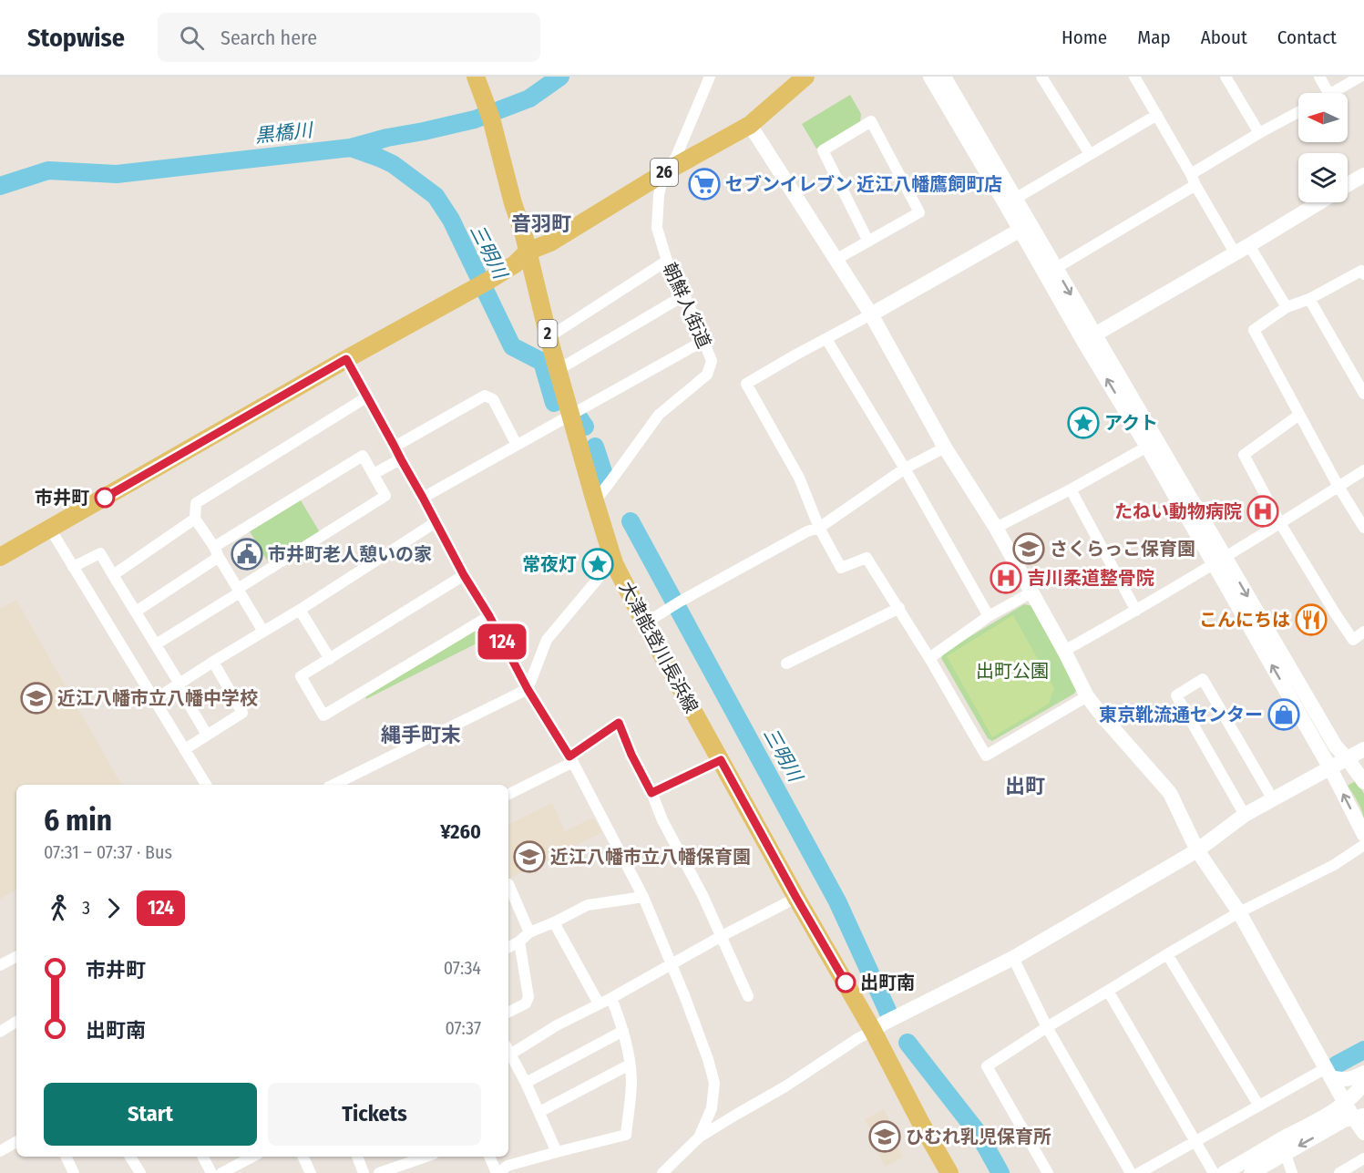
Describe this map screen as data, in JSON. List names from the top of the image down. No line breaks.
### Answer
{"streets":{"main road":["26","2","大津能登川長浜線"],"street":["朝鮮人街道"]},"crossings":[["26","朝鮮人街道"],["26","大津能登川長浜線"],["朝鮮人街道","大津能登川長浜線"]],"districts":["音羽町","縄手町末","出町"],"water":["黒橋川","三明川"],"parks":["出町公園"],"places":{"supermarket":["セブンイレブン 近江八幡鷹飼町店"],"place":["アクト","常夜灯"],"other":["市井町","出町南"],"hospital":["たねい動物病院","吉川柔道整骨院"],"school or university":["さくらっこ保育園","近江八幡市立八幡中学校","近江八幡市立八幡保育園","ひむれ乳児保育所"],"public building":["市井町老人憩いの家"],"restaurant":["こんにちは"],"shop":["東京靴流通センター"]},"lines":["bus line 124"],"north":"left","page":{"header":"Stopwise","search":"Search here","nav":["Home","Map","About","Contact"],"on_map":"124","heading":["6 min","07:31 – 07:37 · Bus","¥260"],"legs":["3","124"],"list":[{"name":"市井町","value":"07:34"},{"name":"出町南","value":"07:37"}],"buttons":["Start","Tickets"]}}
